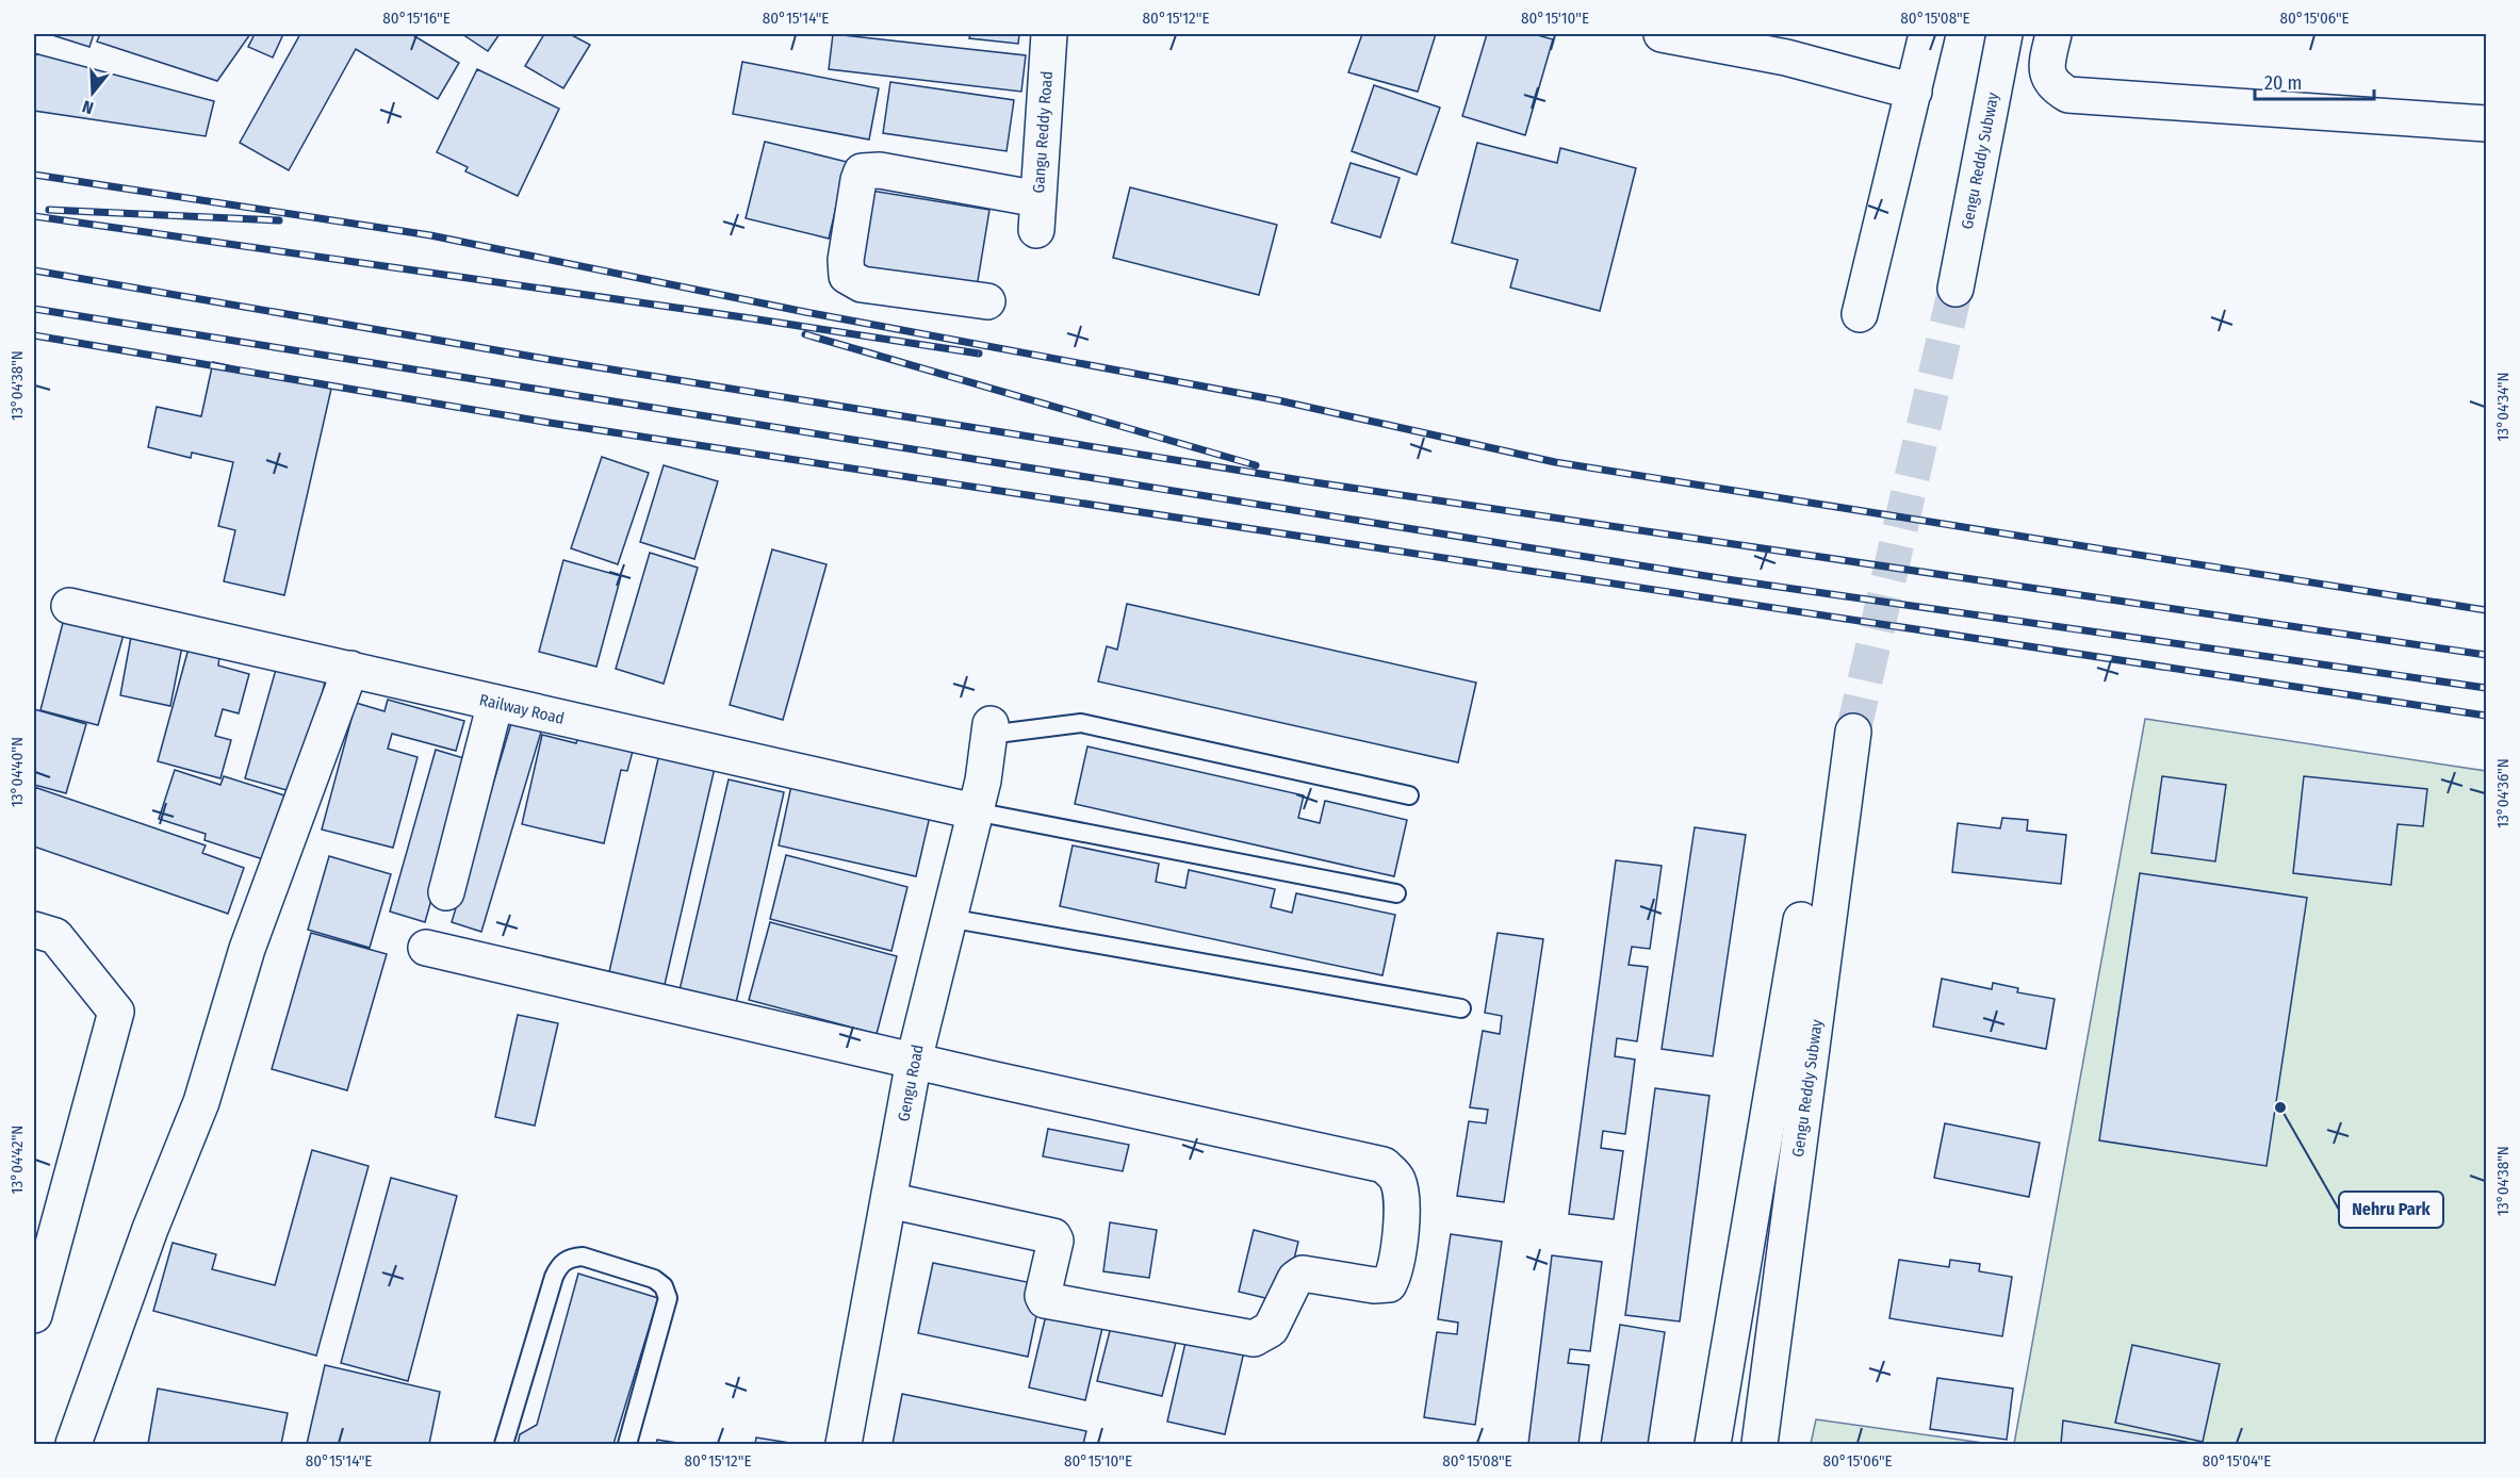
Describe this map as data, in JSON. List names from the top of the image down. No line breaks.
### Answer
{"streets":{"street":["Gangu Reddy Road","Gengu Reddy Subway","Railway Road","Gengu Road"]},"crossings":[["Railway Road","Gengu Road"]],"places":["Nehru Park"],"scale_bar":"20 m","north":"bottom","coordinates":["80°15'16\"E","80°15'14\"E","80°15'12\"E","80°15'10\"E","80°15'08\"E","80°15'06\"E","13°04'38\"N","13°04'34\"N","13°04'40\"N","13°04'36\"N","13°04'42\"N","80°15'04\"E"]}
